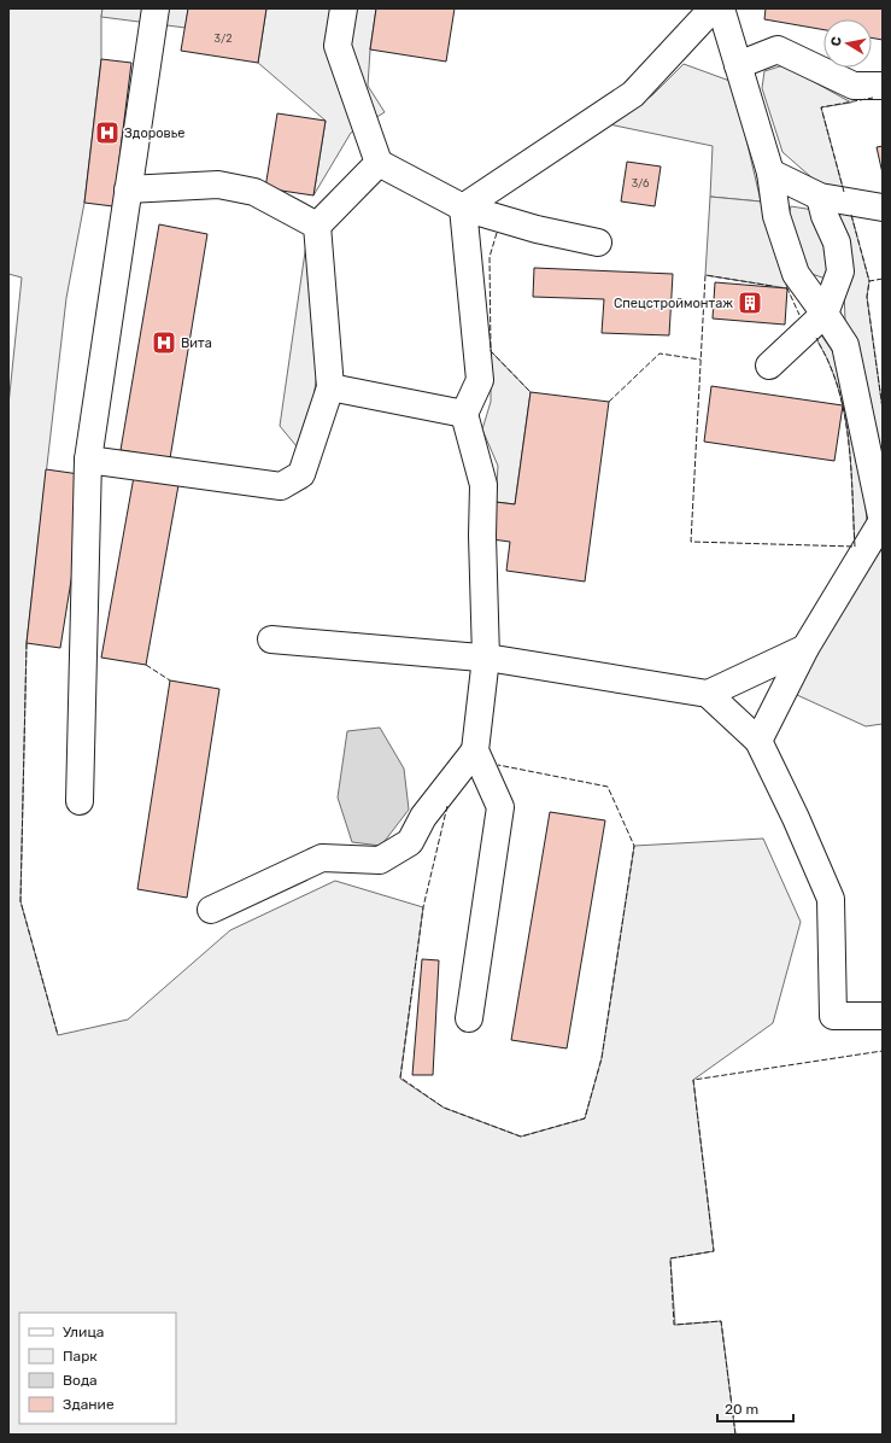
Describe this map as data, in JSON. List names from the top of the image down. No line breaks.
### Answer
{"places":{"hospital":["Здоровье","Вита"],"building":["Спецстроймонтаж"]},"house_numbers":["3/2","3/6"],"legend":["Улица","Парк","Вода","Здание"],"scale_bar":"20 m","north":"left"}
